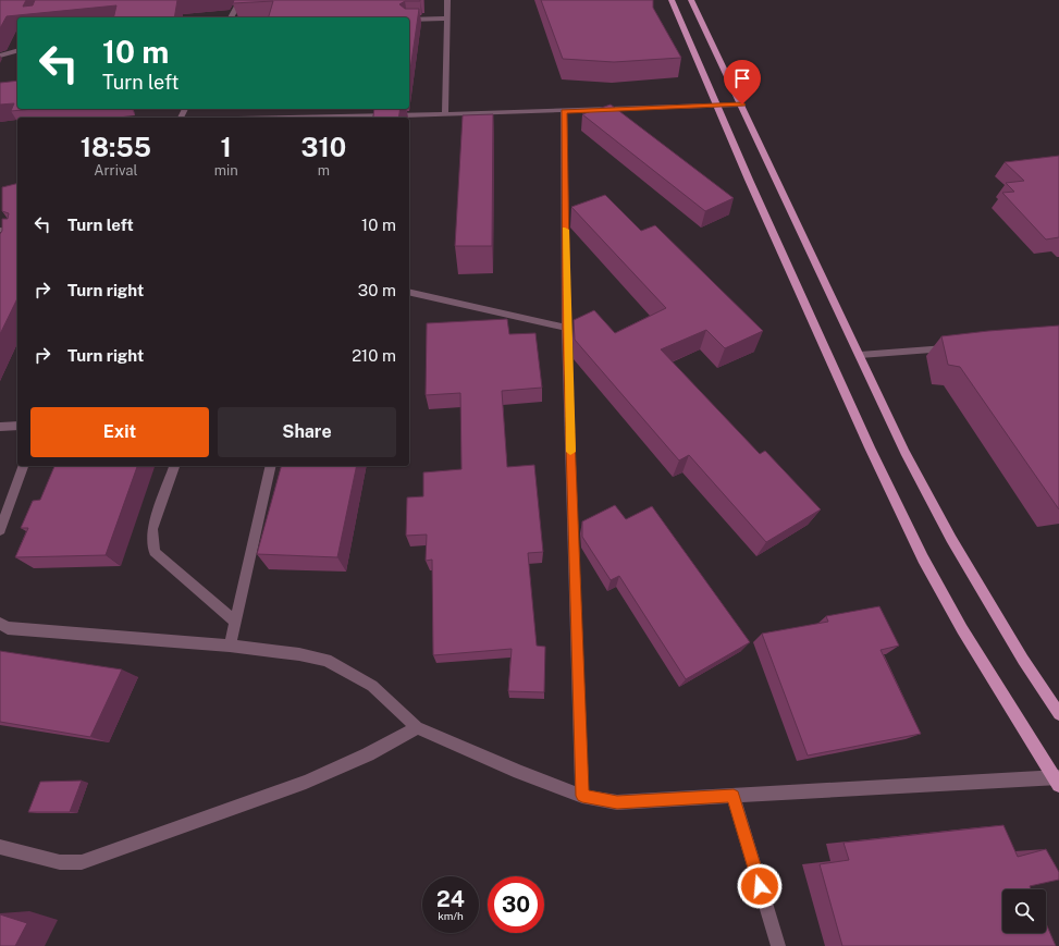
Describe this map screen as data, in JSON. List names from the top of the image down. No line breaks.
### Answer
{"page":{"turn":["10 m","Turn left"],"eta":["18:55","Arrival","1","min","310","m"],"list":[{"name":"Turn left","value":"10 m"},{"name":"Turn right","value":"30 m"},{"name":"Turn right","value":"210 m"}],"buttons":["Exit","Share"],"speed":"24 km/h","limit":"30"}}
